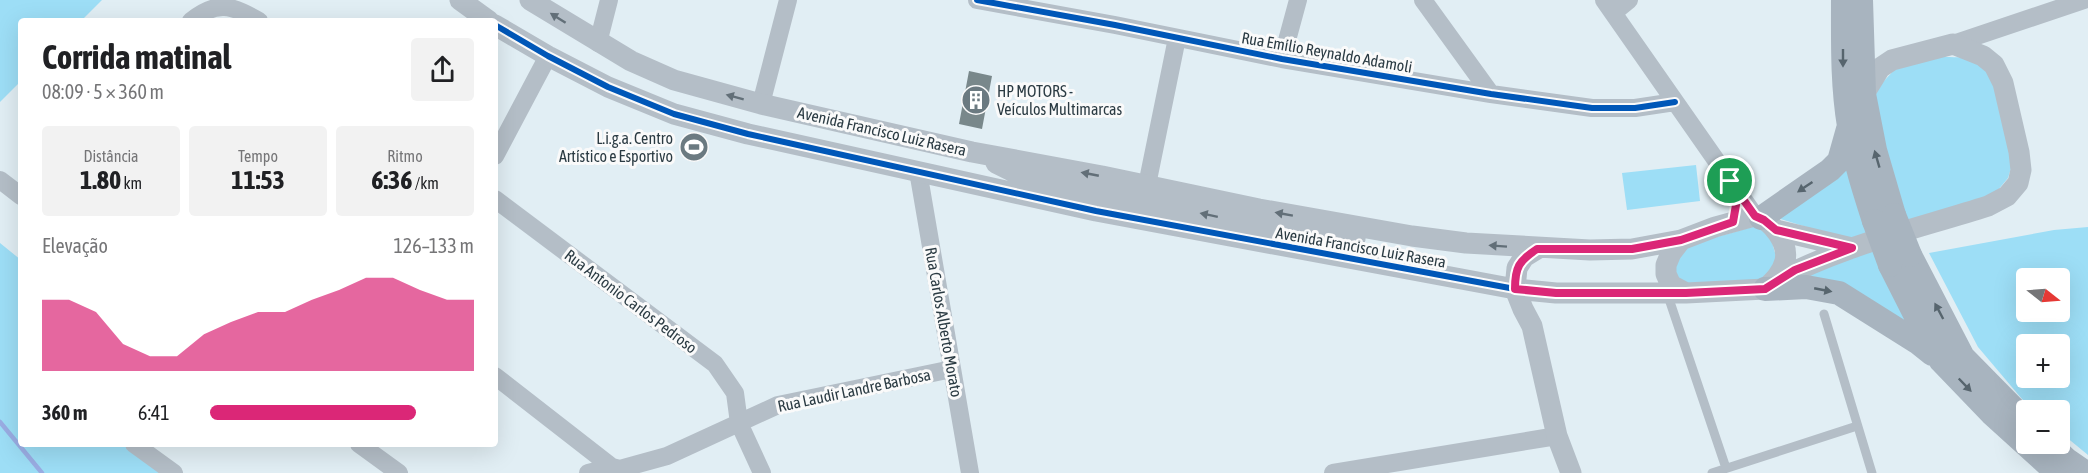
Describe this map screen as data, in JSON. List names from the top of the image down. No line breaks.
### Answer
{"streets":{"street":["Rua Emílio Reynaldo Adamoli","Avenida Francisco Luiz Rasera","Rua Antonio Carlos Pedroso","Rua Carlos Alberto Morato","Rua Laudir Landre Barbosa"]},"crossings":[["Avenida Francisco Luiz Rasera","Rua Carlos Alberto Morato"],["Rua Antonio Carlos Pedroso","Rua Laudir Landre Barbosa"],["Rua Carlos Alberto Morato","Rua Laudir Landre Barbosa"]],"places":{"building":["HP MOTORS - Veículos Multimarcas"],"sports":["L.i.g.a. Centro Artístico e Esportivo"]},"north":"right","page":{"heading":["Corrida matinal","08:09 · 5 × 360 m"],"stats":[["Distância","1.80 km"],["Tempo","11:53"],["Ritmo","6:36 /km"]],"chart":["Elevação","126–133 m"],"map_buttons":["+","−"],"list":[{"name":"360 m","note":"6:41"}]}}
